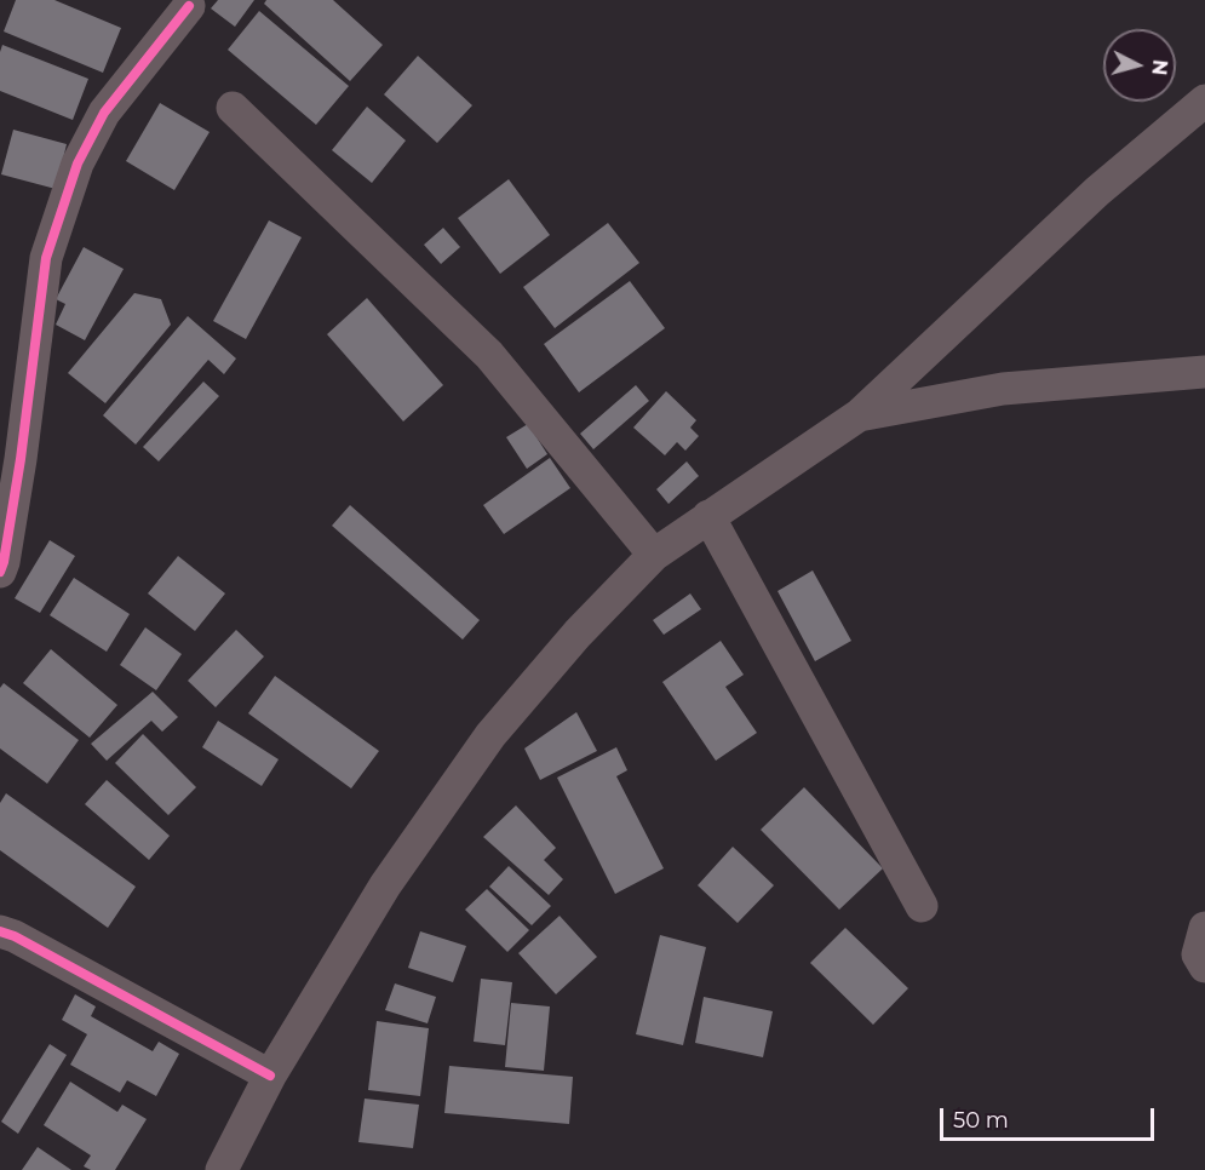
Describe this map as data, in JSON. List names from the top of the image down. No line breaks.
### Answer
{"scale_bar":"50 m","north":"right"}
